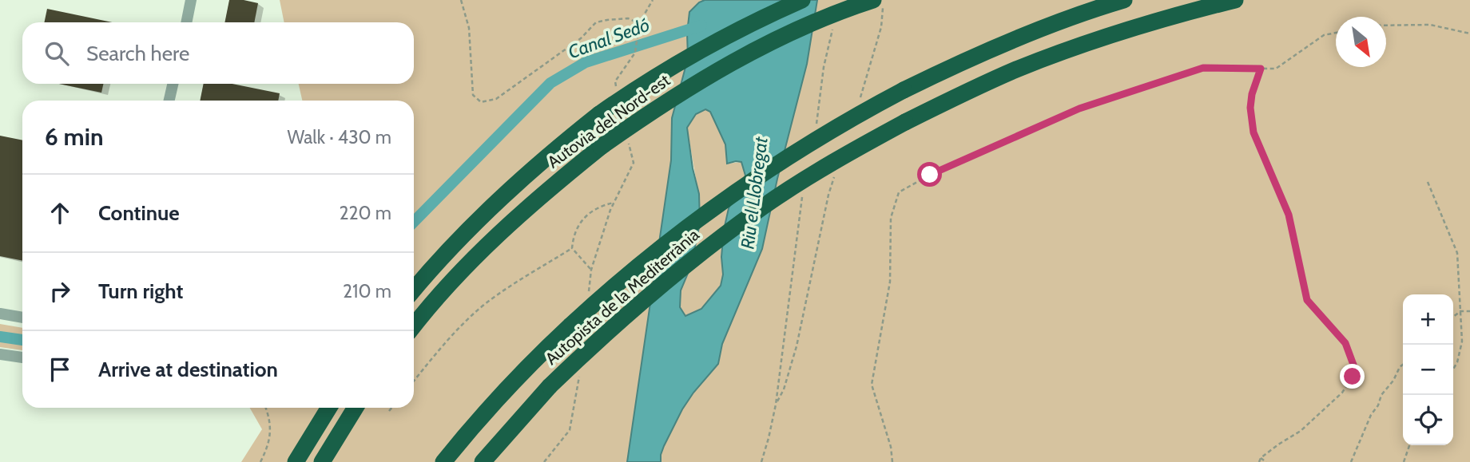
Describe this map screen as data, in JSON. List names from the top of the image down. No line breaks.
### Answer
{"streets":{"highway":["Autovia del Nord-est","Autopista de la Mediterrània"]},"water":["Canal Sedó","Riu el Llobregat"],"north":"bottom right","page":{"search":"Search here","heading":["6 min","Walk · 430 m"],"list":[["Continue","220 m"],["Turn right","210 m"],"Arrive at destination"],"map_buttons":["+","−"]}}
